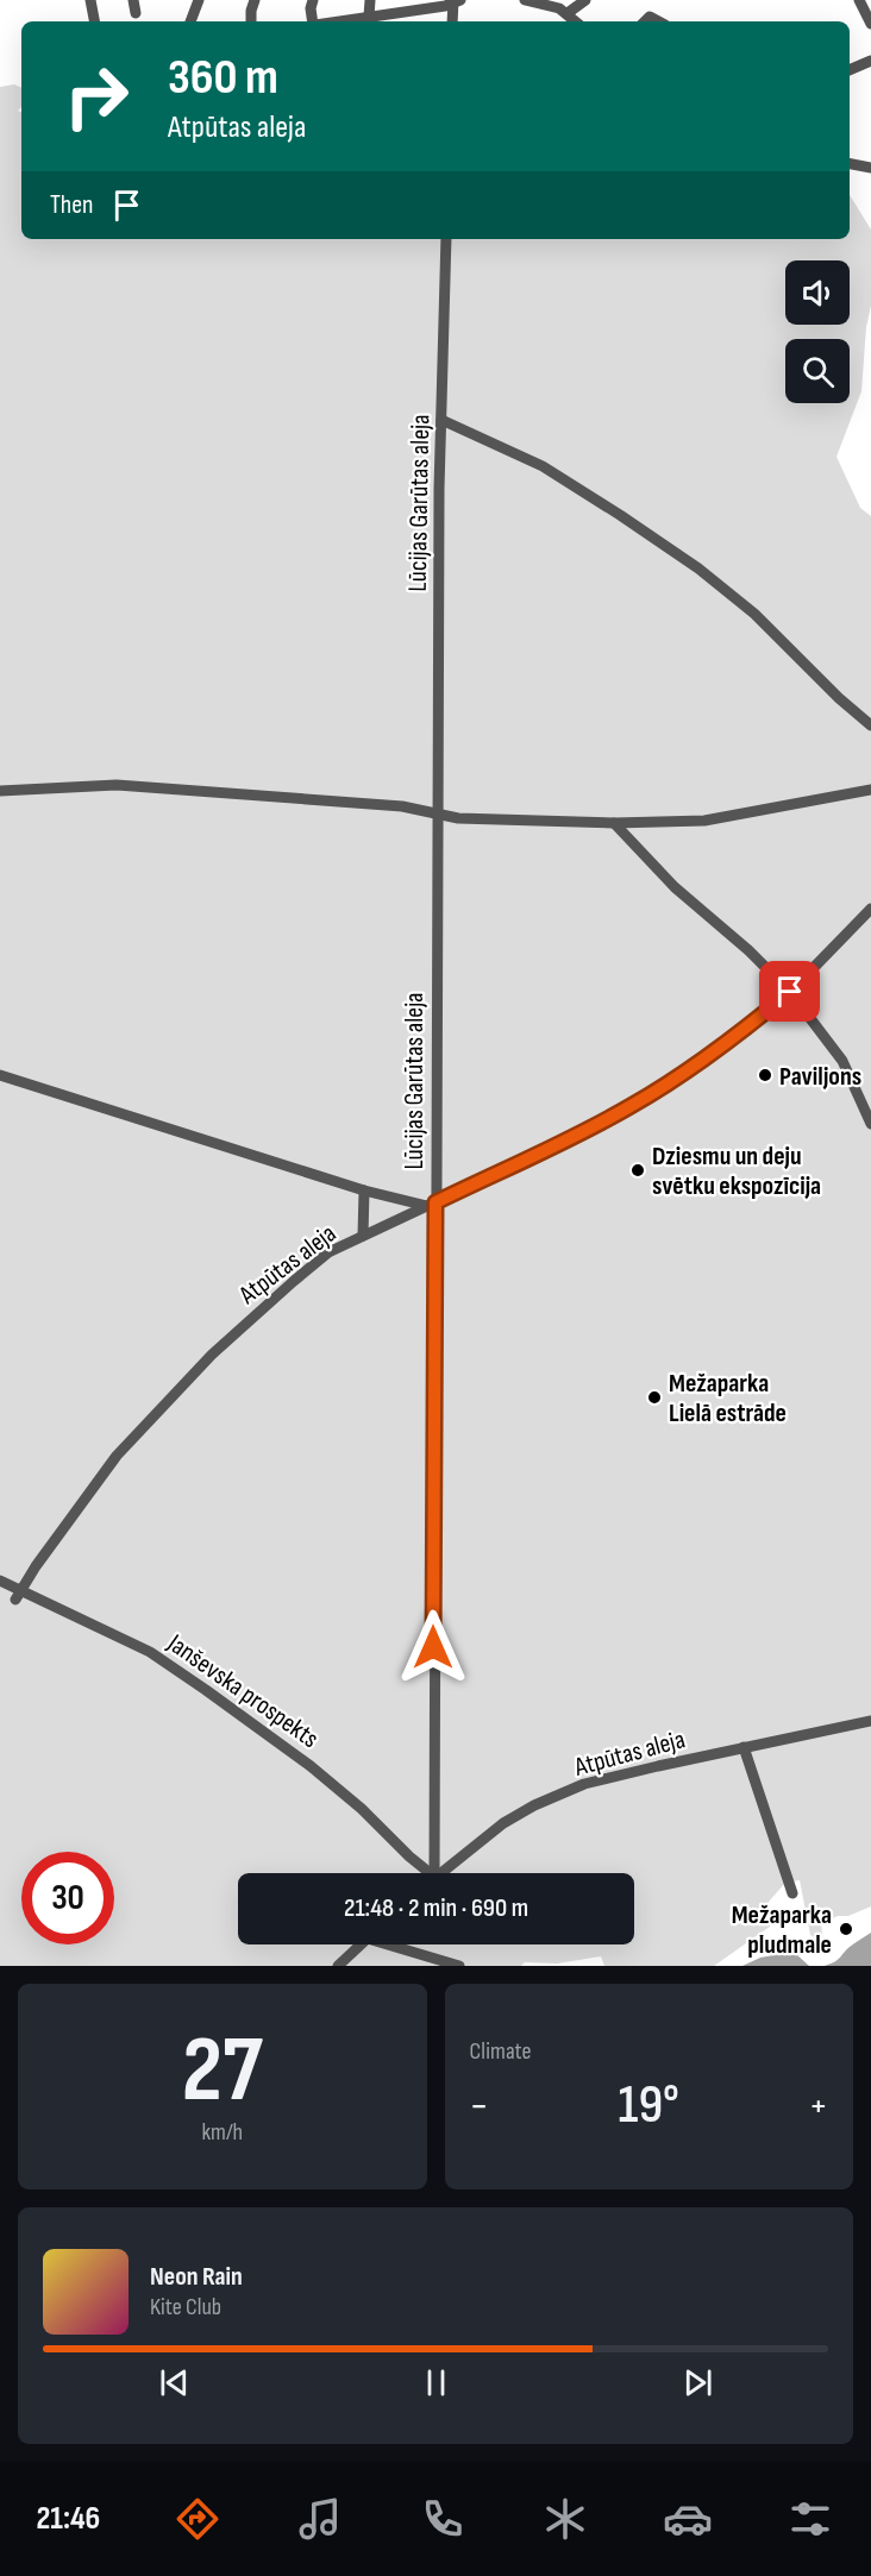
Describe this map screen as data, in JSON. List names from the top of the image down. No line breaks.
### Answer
{"streets":{"street":["Lūcijas Garūtas aleja","Atpūtas aleja","Janševska prospekts"]},"crossings":[["Lūcijas Garūtas aleja","Atpūtas aleja"],["Atpūtas aleja","Janševska prospekts"]],"places":["Paviljons","Dziesmu un deju svētku ekspozīcija","Mežaparka Lielā estrāde","Mežaparka pludmale"],"page":{"turn":["360 m","Atpūtas aleja"],"then":"Then","limit":"30","trip":"21:48 · 2 min · 690 m","tile":[["27","km/h"],"Climate"],"heat":["−","19°","+"],"song":["Neon Rain","Kite Club"],"tabs":"21:46"}}
